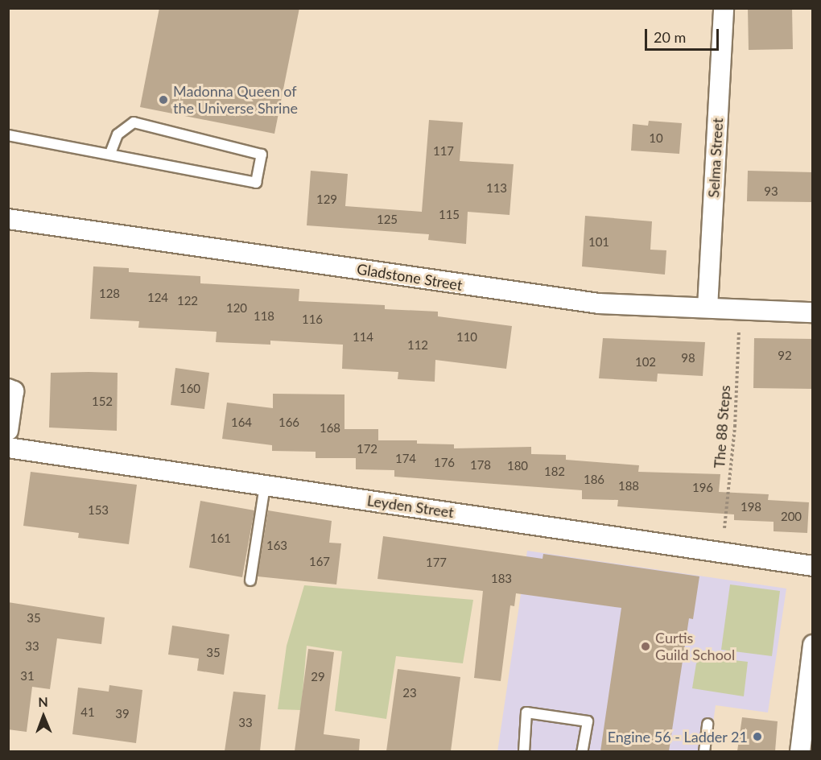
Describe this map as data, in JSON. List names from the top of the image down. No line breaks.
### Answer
{"streets":{"street":["Selma Street","Gladstone Street","Leyden Street"],"path":["The 88 Steps"]},"crossings":[["Selma Street","Gladstone Street"]],"places":["Madonna Queen of the Universe Shrine","Curtis Guild School","Engine 56 - Ladder 21"],"house_numbers":["10","117","113","93","129","115","125","101","128","124","122","120","118","116","114","110","112","92","98","102","160","152","164","166","168","172","174","176","178","180","182","186","188","196","198","153","200","161","163","167","177","183","35","33","35","31","29","23","41","39","33"],"scale_bar":"20 m","north":"top"}
